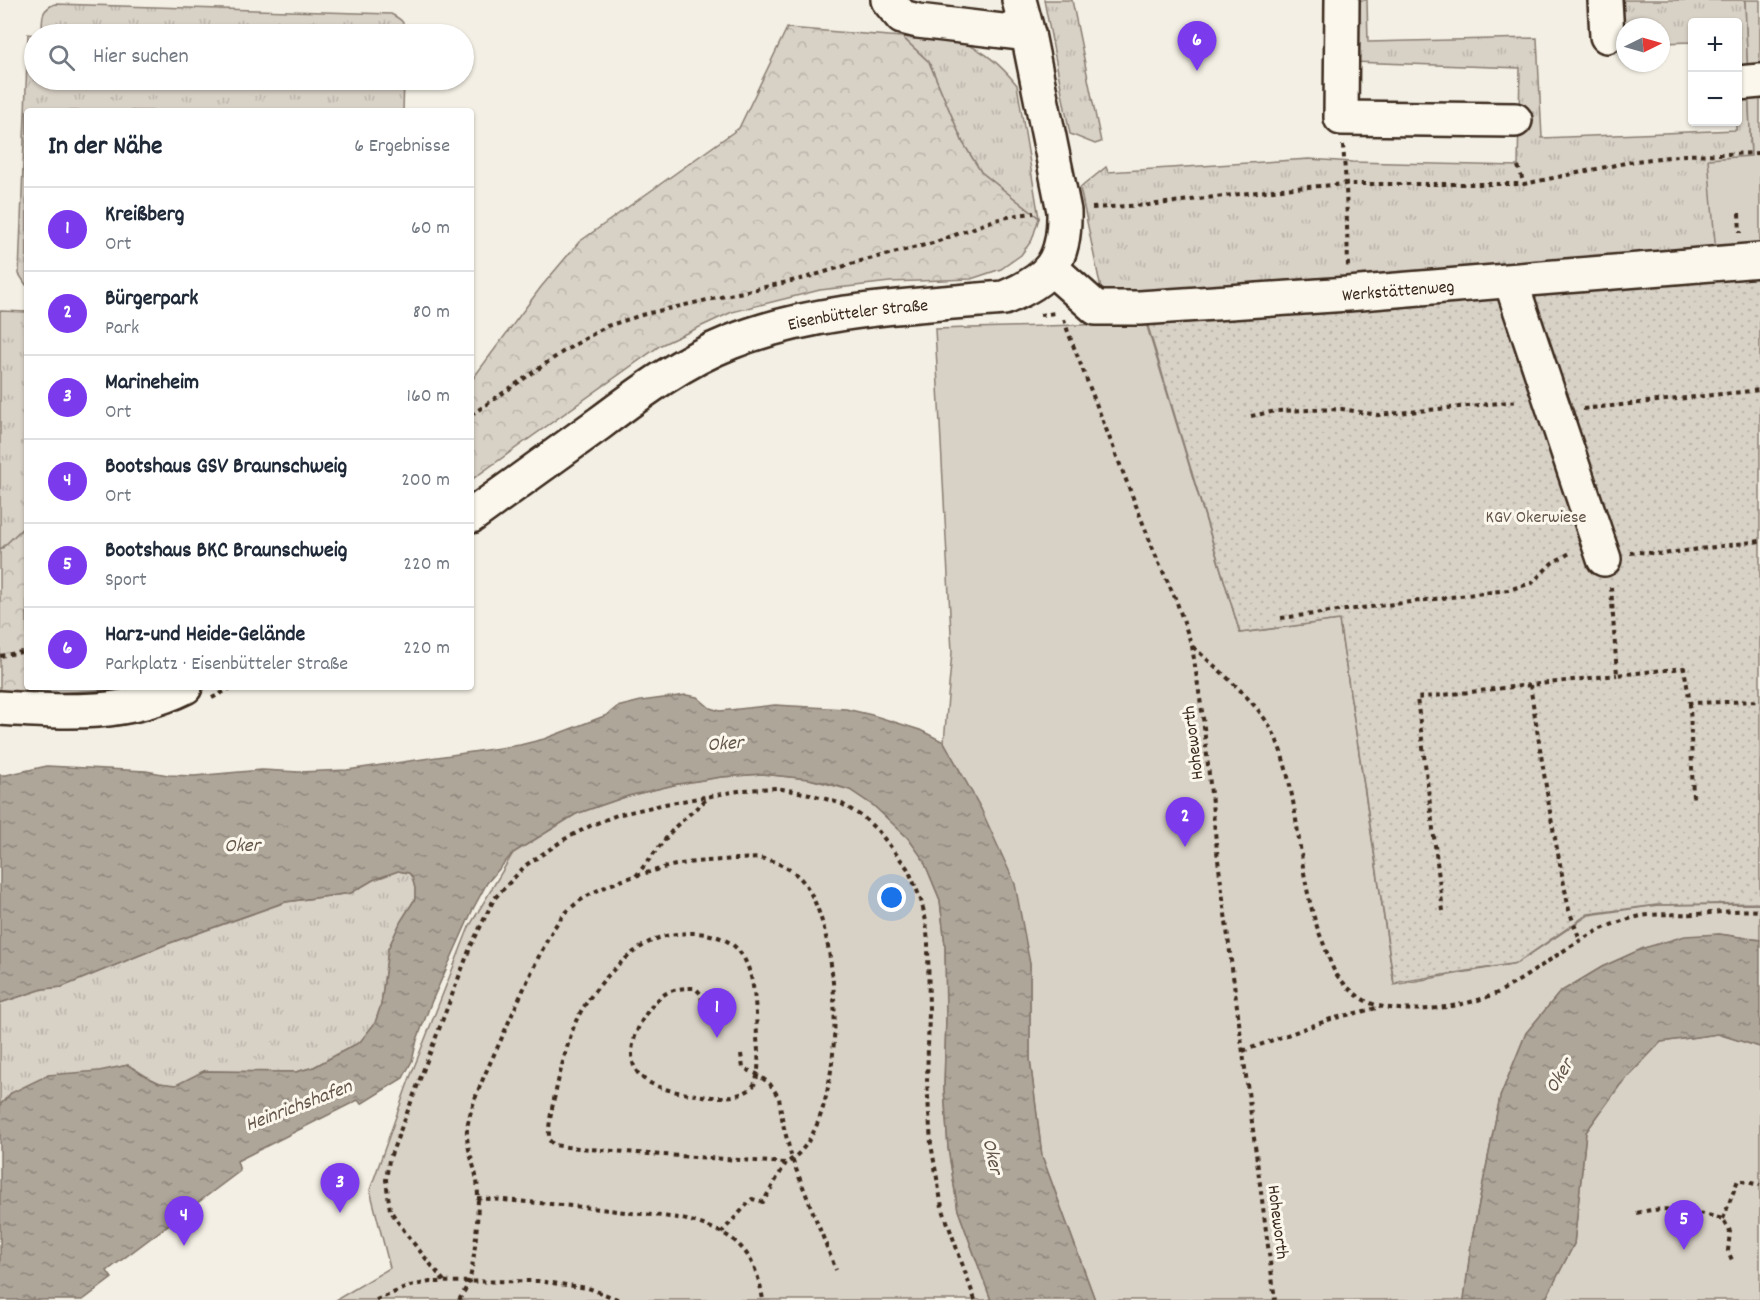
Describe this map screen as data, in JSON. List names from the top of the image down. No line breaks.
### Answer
{"streets":{"street":["Werkstättenweg","Eisenbütteler Straße"],"path":["Hoheworth"]},"crossings":[["Werkstättenweg","Eisenbütteler Straße"]],"water":["Oker","Heinrichshafen"],"parks":["KGV Okerwiese"],"north":"right","page":{"map_buttons":["+","−"],"pins":["6","2","1","3","4","5"],"search":"Hier suchen","heading":["In der Nähe","6 Ergebnisse"],"list":[{"mark":"1","name":"Kreißberg","note":"Ort","value":"60 m"},{"mark":"2","name":"Bürgerpark","note":"Park","value":"80 m"},{"mark":"3","name":"Marineheim","note":"Ort","value":"160 m"},{"mark":"4","name":"Bootshaus GSV Braunschweig","note":"Ort","value":"200 m"},{"mark":"5","name":"Bootshaus BKC Braunschweig","note":"Sport","value":"220 m"},{"mark":"6","name":"Harz-und Heide-Gelände","note":"Parkplatz · Eisenbütteler Straße","value":"220 m"}]}}
